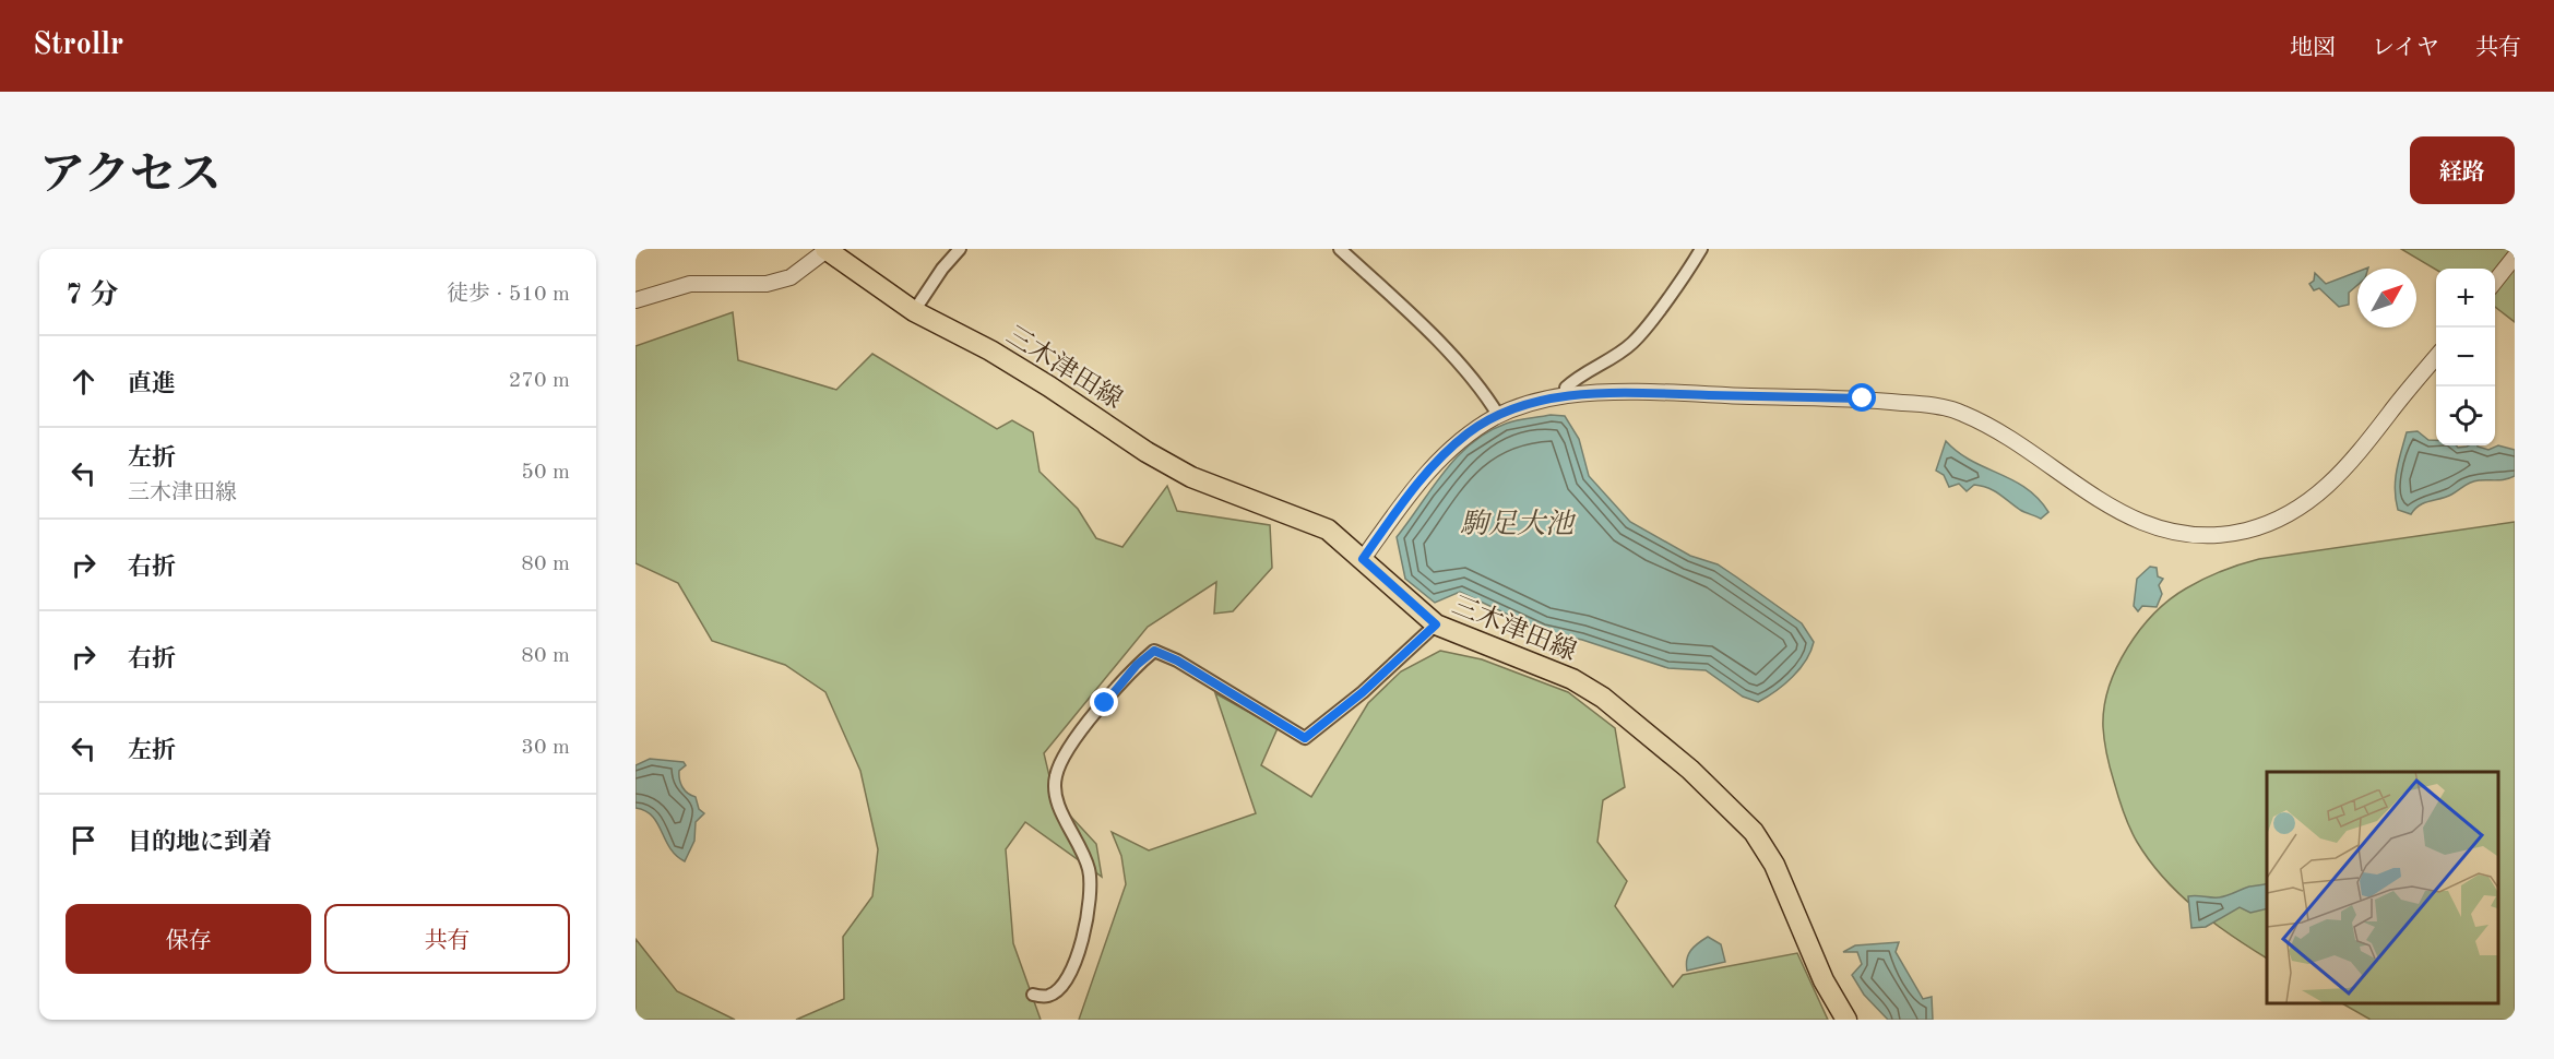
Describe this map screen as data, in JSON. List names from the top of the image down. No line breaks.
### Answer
{"streets":{"main road":["三木津田線"]},"water":["駒足大池"],"north":"top right","page":{"header":"Strollr","nav":["地図","レイヤ","共有"],"title":"アクセス","buttons":["経路",["保存","共有"]],"heading":["7 分","徒歩 · 510 m"],"map_buttons":["+","−"],"list":[["直進","270 m"],["左折","三木津田線","50 m"],["右折","80 m"],["右折","80 m"],["左折","30 m"],"目的地に到着"]}}
